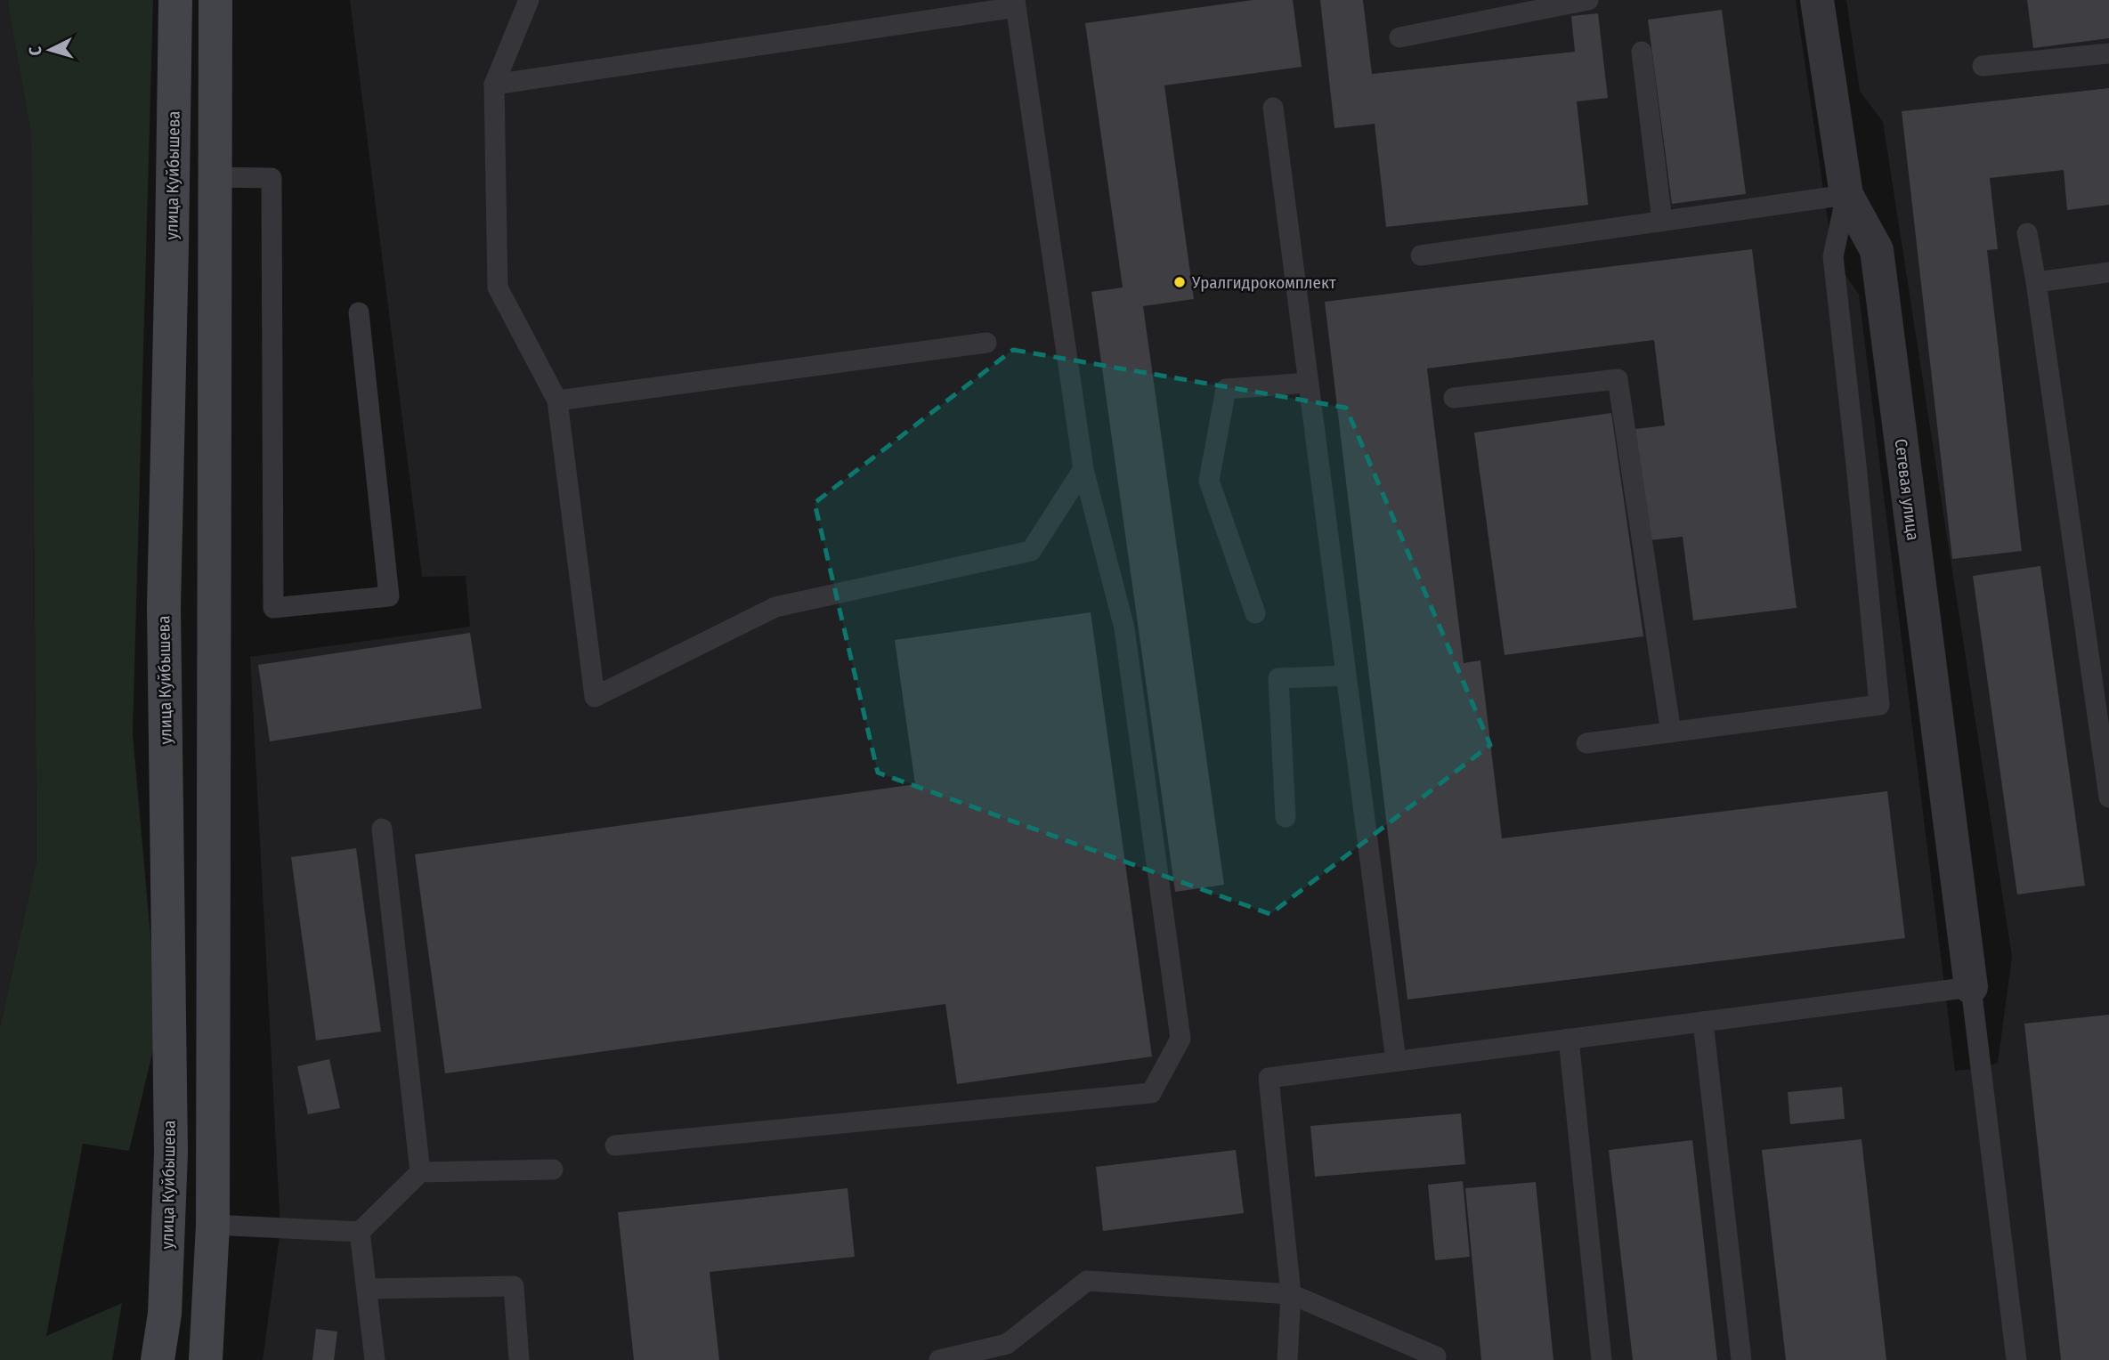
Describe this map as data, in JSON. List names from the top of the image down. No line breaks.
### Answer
{"streets":{"main road":["улица Куйбышева"],"street":["Сетевая улица"]},"places":["Уралгидрокомплект"],"north":"left"}
